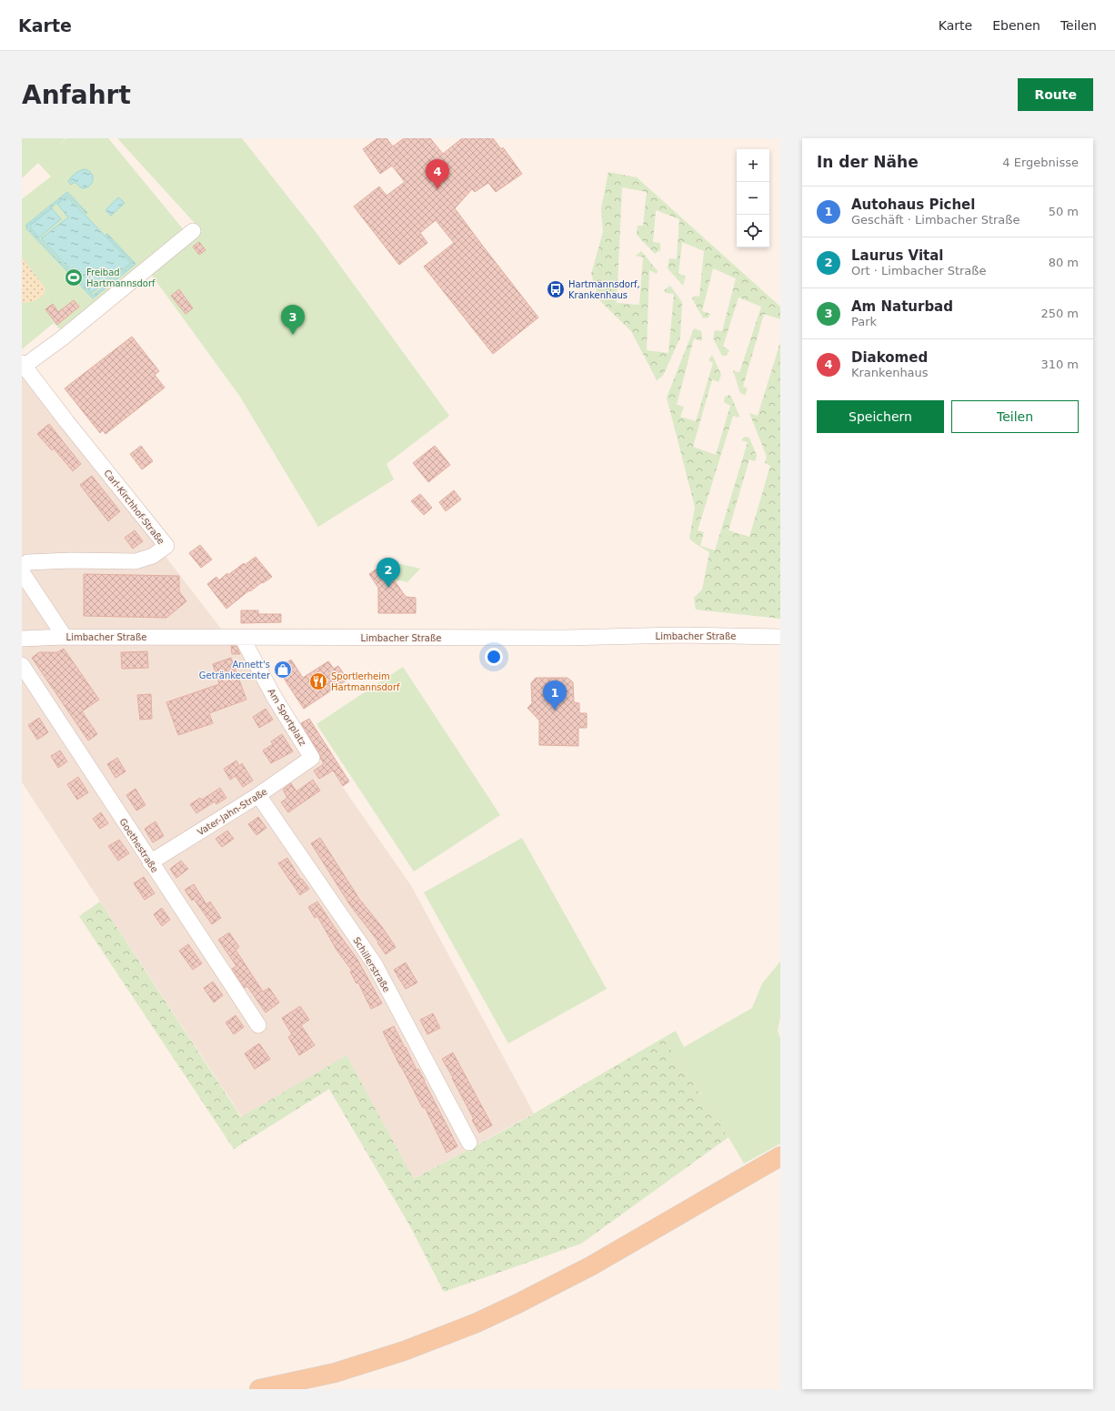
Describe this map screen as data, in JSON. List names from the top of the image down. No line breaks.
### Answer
{"streets":{"street":["Carl-Kirchhof-Straße","Limbacher Straße","Am Sportplatz","Vater-Jahn-Straße","Goethestraße","Schillerstraße"]},"crossings":[["Limbacher Straße","Am Sportplatz"],["Am Sportplatz","Vater-Jahn-Straße"],["Vater-Jahn-Straße","Goethestraße"],["Vater-Jahn-Straße","Schillerstraße"]],"places":{"sports":["Freibad Hartmannsdorf"],"bus stop":["Hartmannsdorf, Krankenhaus"],"shop":["Annett's Getränkecenter"],"restaurant":["Sportlerheim Hartmannsdorf"]},"page":{"header":"Karte","nav":["Karte","Ebenen","Teilen"],"buttons":["Route",["Speichern","Teilen"]],"title":"Anfahrt","heading":["In der Nähe","4 Ergebnisse"],"map_buttons":["+","−"],"pins":["4","3","2","1"],"list":[{"mark":"1","name":"Autohaus Pichel","note":"Geschäft · Limbacher Straße","value":"50 m"},{"mark":"2","name":"Laurus Vital","note":"Ort · Limbacher Straße","value":"80 m"},{"mark":"3","name":"Am Naturbad","note":"Park","value":"250 m"},{"mark":"4","name":"Diakomed","note":"Krankenhaus","value":"310 m"}]}}
